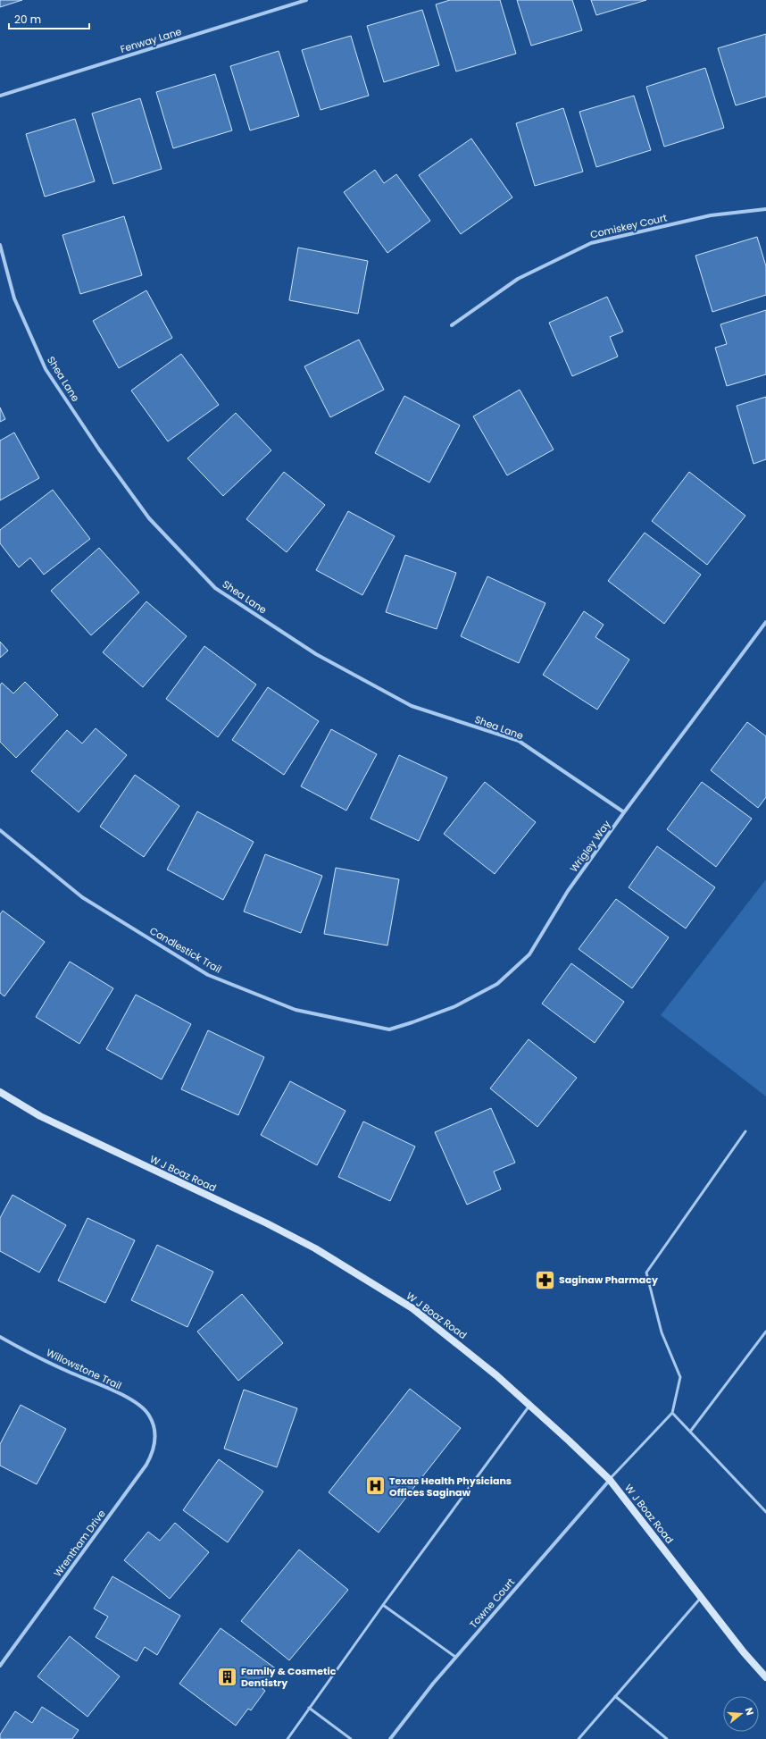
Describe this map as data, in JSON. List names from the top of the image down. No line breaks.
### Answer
{"streets":{"main road":["W J Boaz Road"],"street":["Fenway Lane","Comiskey Court","Shea Lane","Wrigley Way","Candlestick Trail","Willowstone Trail","Wrentham Drive","Towne Court"]},"crossings":[["Shea Lane","Wrigley Way"],["Wrigley Way","Candlestick Trail"],["W J Boaz Road","Towne Court"],["Willowstone Trail","Wrentham Drive"]],"places":{"pharmacy":["Saginaw Pharmacy"],"hospital":["Texas Health Physicians Offices Saginaw"],"building":["Family & Cosmetic Dentistry"]},"scale_bar":"20 m","north":"right"}
